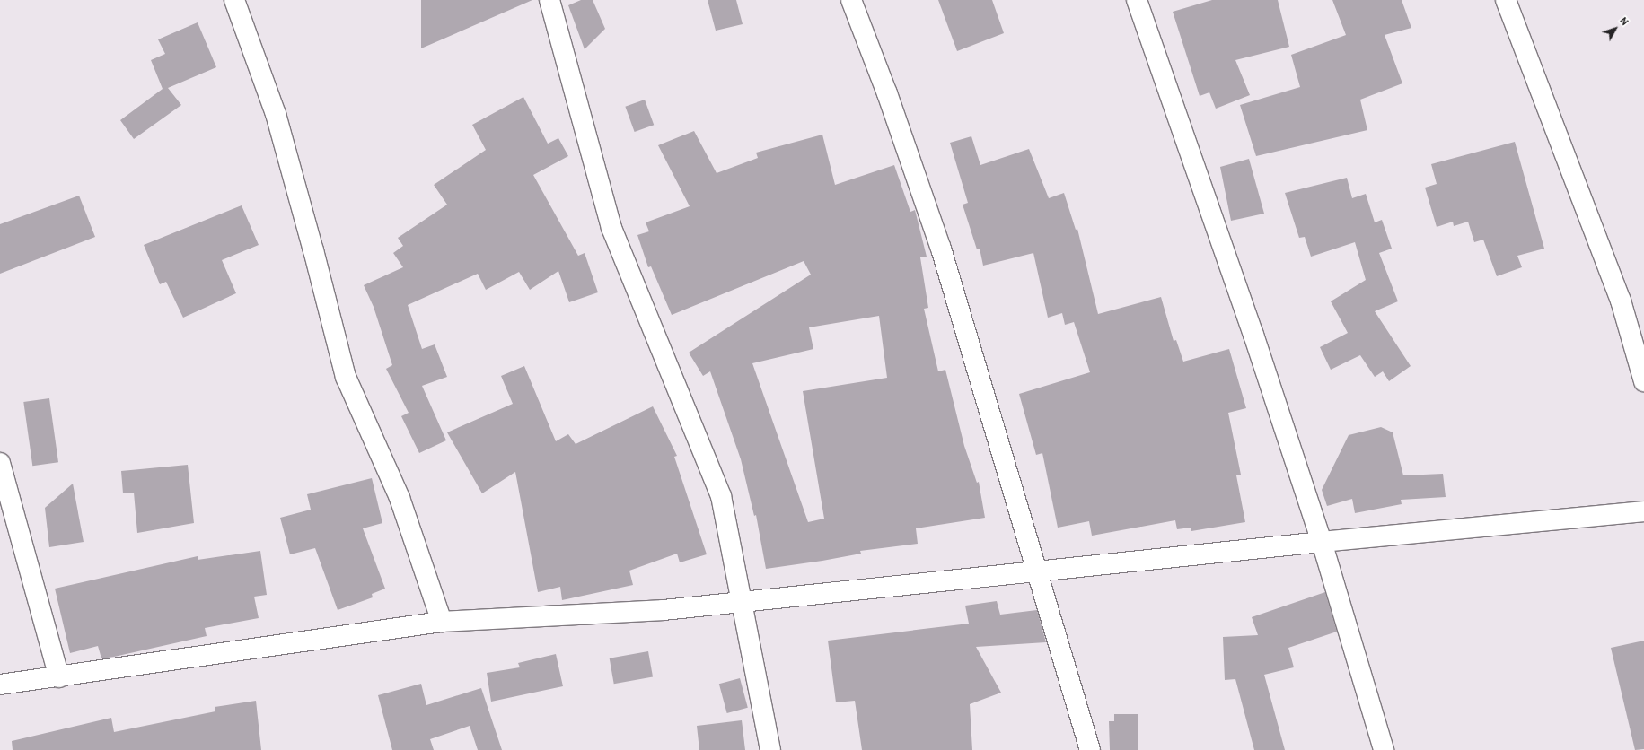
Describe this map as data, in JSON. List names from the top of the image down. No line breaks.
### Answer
{"north":"top right"}
